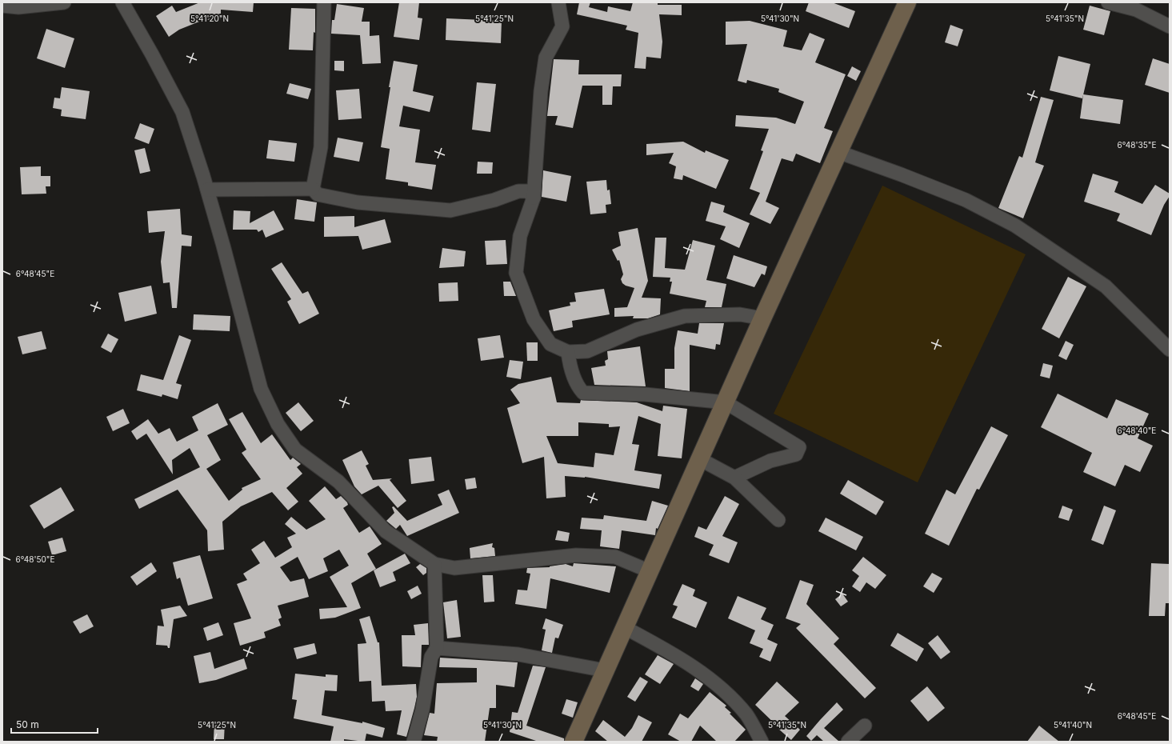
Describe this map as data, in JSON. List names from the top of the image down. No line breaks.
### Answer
{"scale_bar":"50 m","coordinates":["5°41'20\"N","5°41'25\"N","5°41'30\"N","5°41'35\"N","6°48'35\"E","6°48'45\"E","6°48'40\"E","6°48'50\"E","5°41'40\"N"]}
